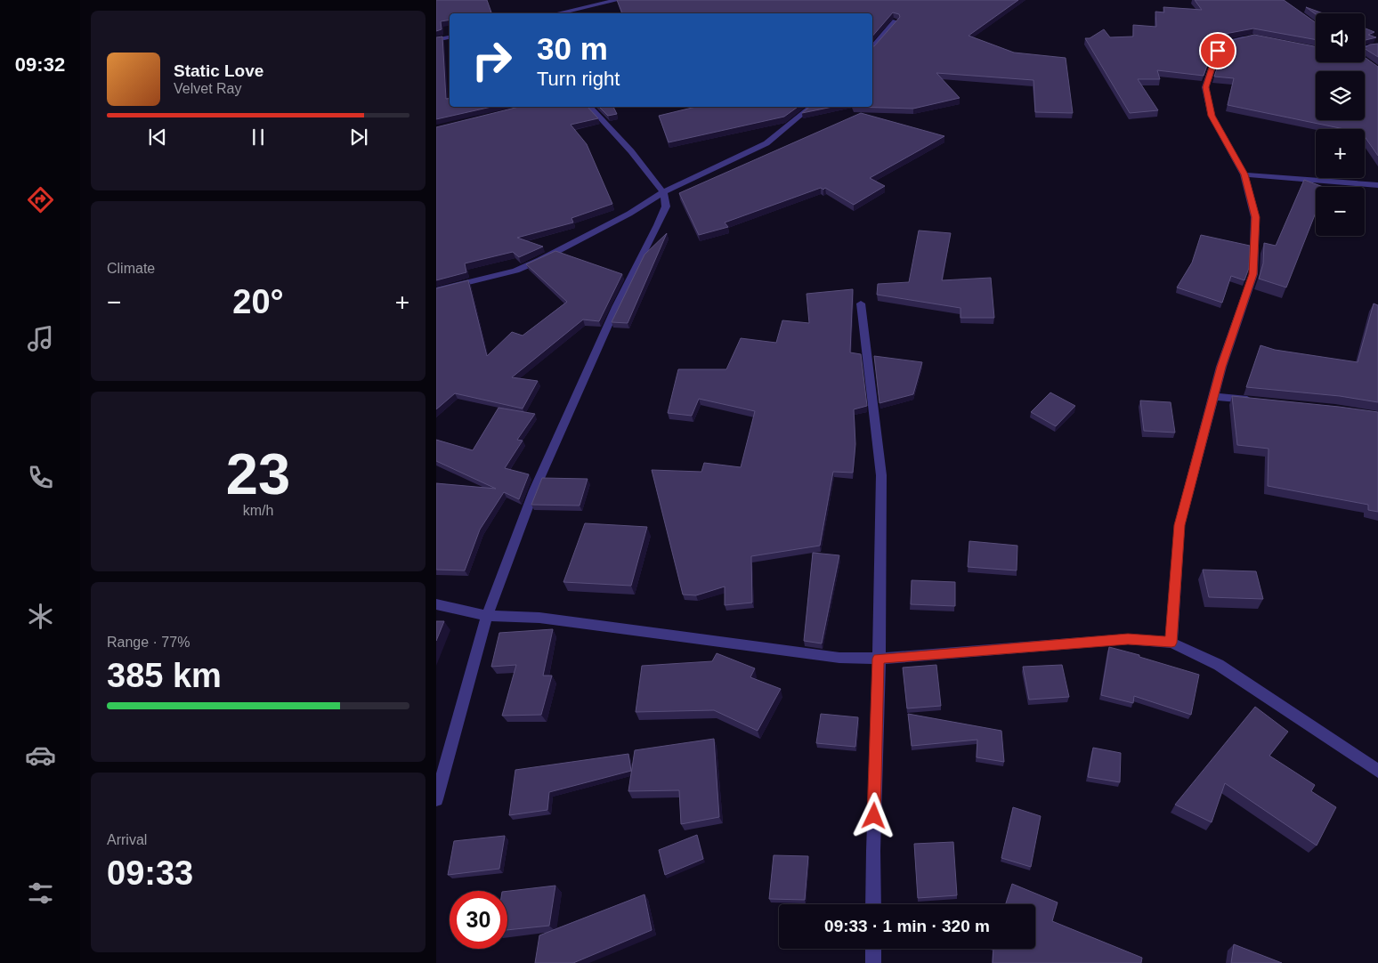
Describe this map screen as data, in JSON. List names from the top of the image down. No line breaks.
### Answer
{"page":{"tabs":"09:32","map_buttons":["+","−"],"turn":["30 m","Turn right"],"song":["Static Love","Velvet Ray"],"tile":["Climate",["23","km/h"],["Range · 77%","385 km"],["Arrival","09:33"]],"heat":["−","20°","+"],"limit":"30","trip":"09:33 · 1 min · 320 m"}}
